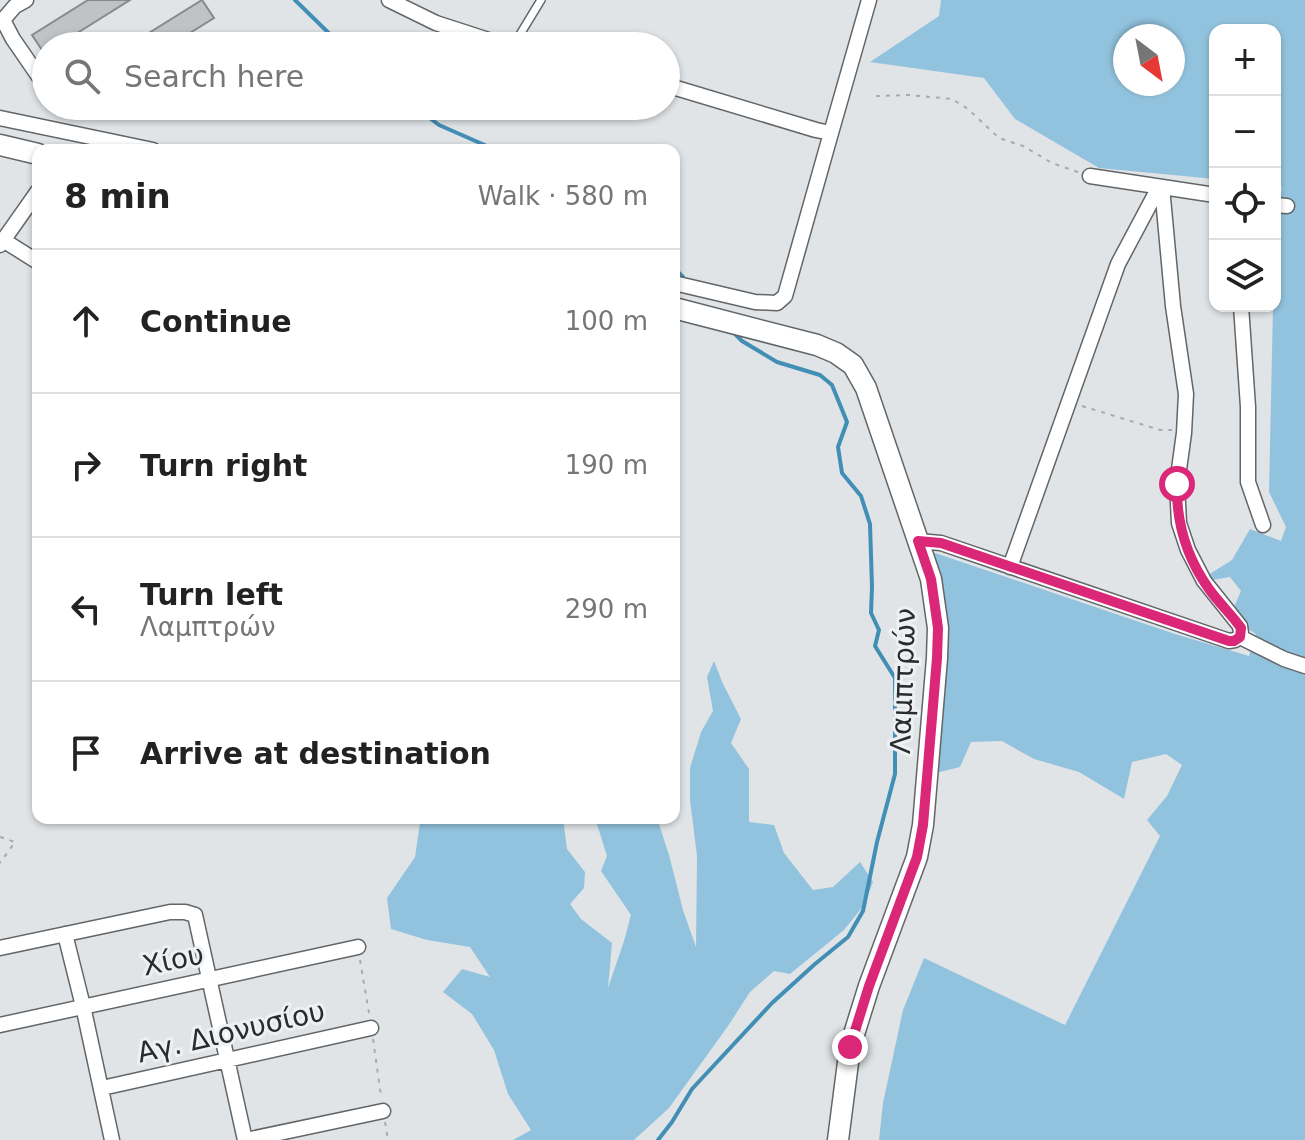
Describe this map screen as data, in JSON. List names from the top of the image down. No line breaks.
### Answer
{"streets":{"street":["Λαμπτρών","Χίου","Αγ. Διονυσίου"]},"north":"bottom right","page":{"map_buttons":["+","−"],"search":"Search here","heading":["8 min","Walk · 580 m"],"list":[["Continue","100 m"],["Turn right","190 m"],["Turn left","Λαμπτρών","290 m"],"Arrive at destination"]}}
